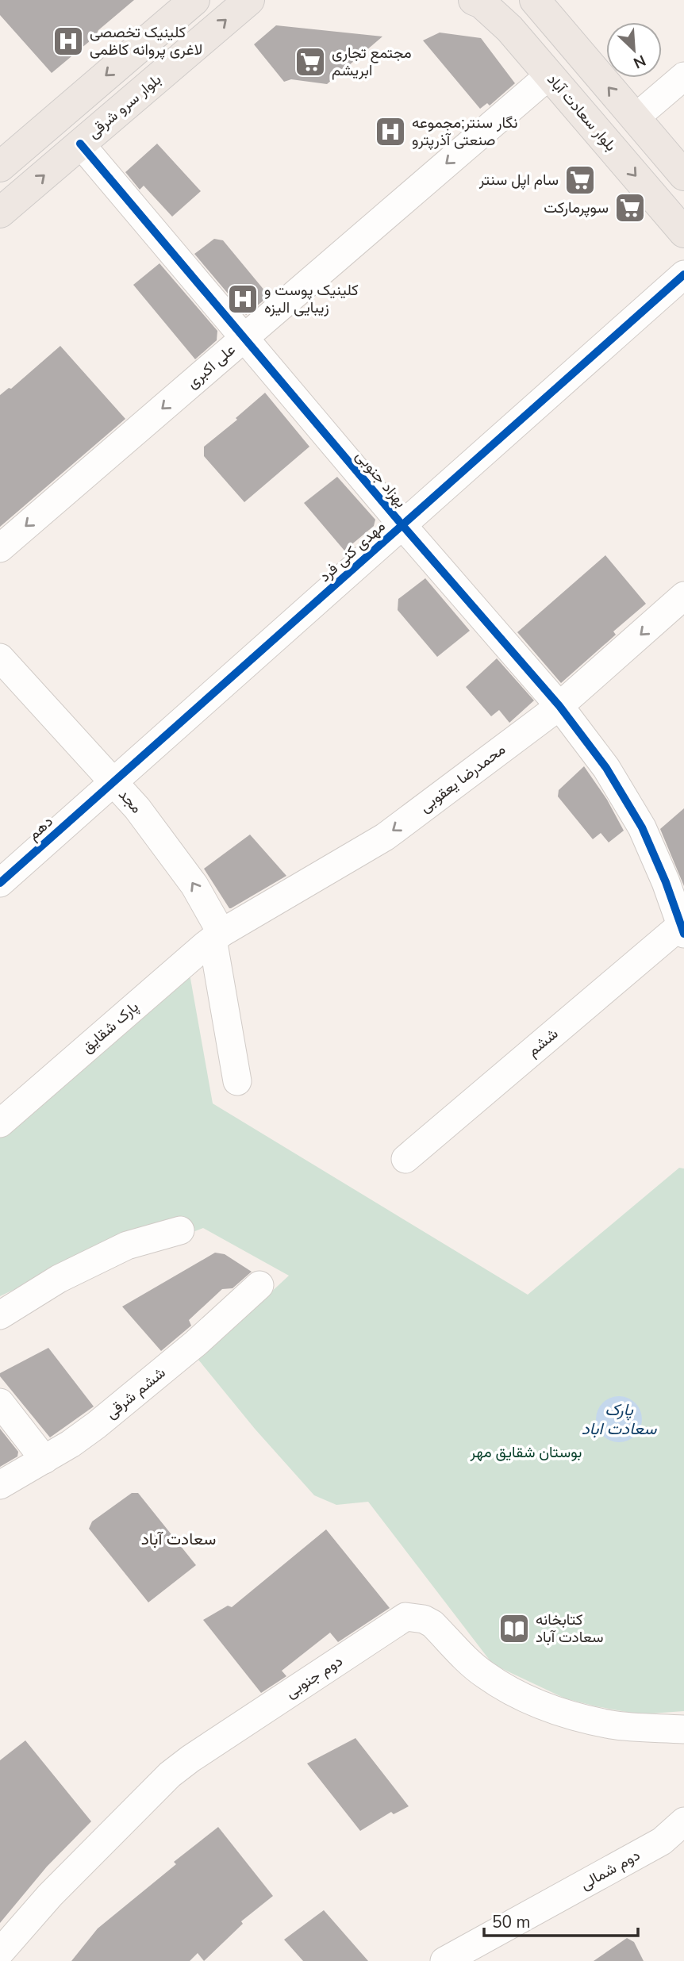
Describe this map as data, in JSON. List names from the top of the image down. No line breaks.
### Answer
{"streets":{"main road":["بلوار سرو شرقی","بلوار سعادت آباد"],"street":["علی اکبری","بهزاد جنوبی","مهدی کنی فرد","محمدرضا یعقوبی","مجد","دهم","پارک شقایق","ششم","ششم شرقی","دوم جنوبی","دوم شمالی"]},"crossings":[["بلوار سرو شرقی","بهزاد جنوبی"],["بلوار سعادت آباد","علی اکبری"],["علی اکبری","بهزاد جنوبی"],["بهزاد جنوبی","مهدی کنی فرد"],["بهزاد جنوبی","محمدرضا یعقوبی"],["بهزاد جنوبی","ششم"],["مهدی کنی فرد","مجد"],["مهدی کنی فرد","دهم"],["محمدرضا یعقوبی","مجد"],["محمدرضا یعقوبی","پارک شقایق"],["مجد","دهم"],["مجد","پارک شقایق"]],"one_way":["علی اکبری","محمدرضا یعقوبی"],"districts":["سعادت آباد"],"water":["پارک سعادت اباد"],"parks":["بوستان شقایق مهر"],"places":{"hospital":["کلینیک تخصصی لاغری پروانه کاظمی","نگار سنتر;مجموعه صنعتی آذرپترو","کلینیک پوست و زیبایی الیزه"],"supermarket":["مجتمع تجاری ابریشم","سام اپل سنتر","سوپرمارکت"],"library":["کتابخانه سعادت آباد"]},"scale_bar":"50 m","north":"bottom right"}
